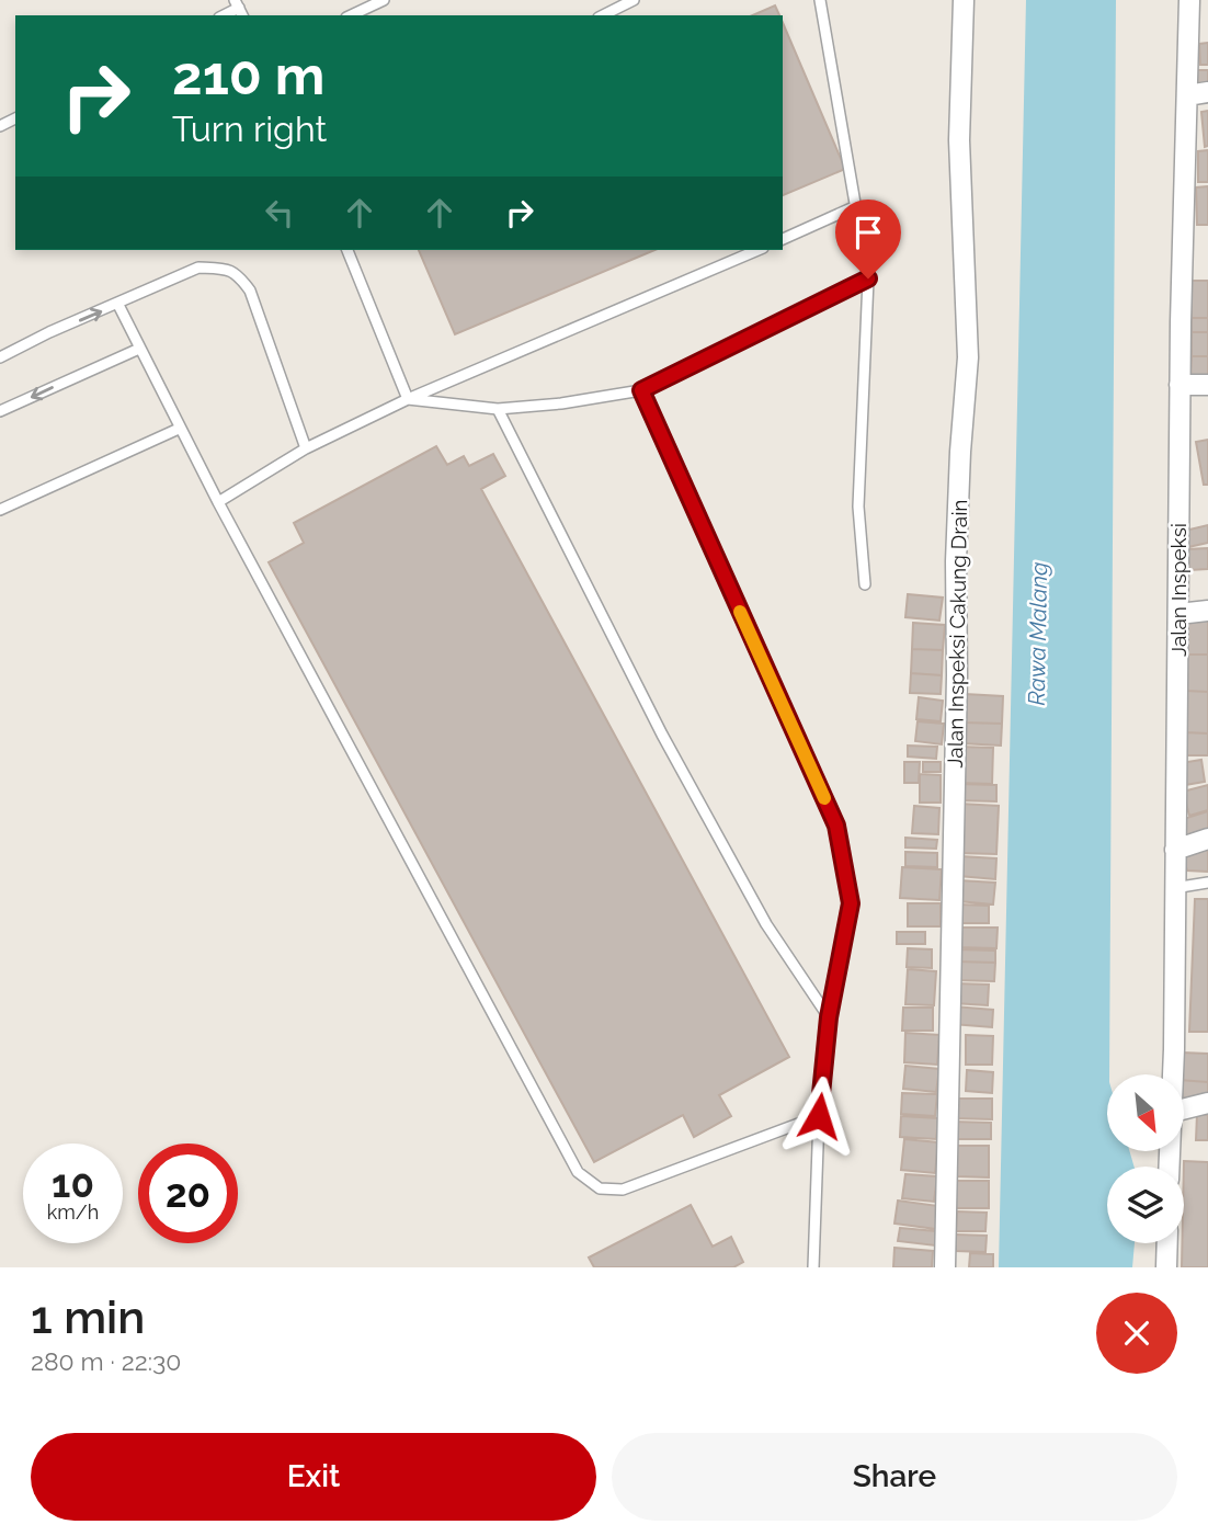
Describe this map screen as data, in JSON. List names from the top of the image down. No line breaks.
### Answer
{"streets":{"street":["Jalan Inspeksi","Jalan Inspeksi Cakung Drain"]},"water":["Rawa Malang"],"north":"bottom right","page":{"turn":["210 m","Turn right"],"speed":"10 km/h","limit":"20","heading":["1 min","280 m · 22:30"],"buttons":["Exit","Share"]}}
